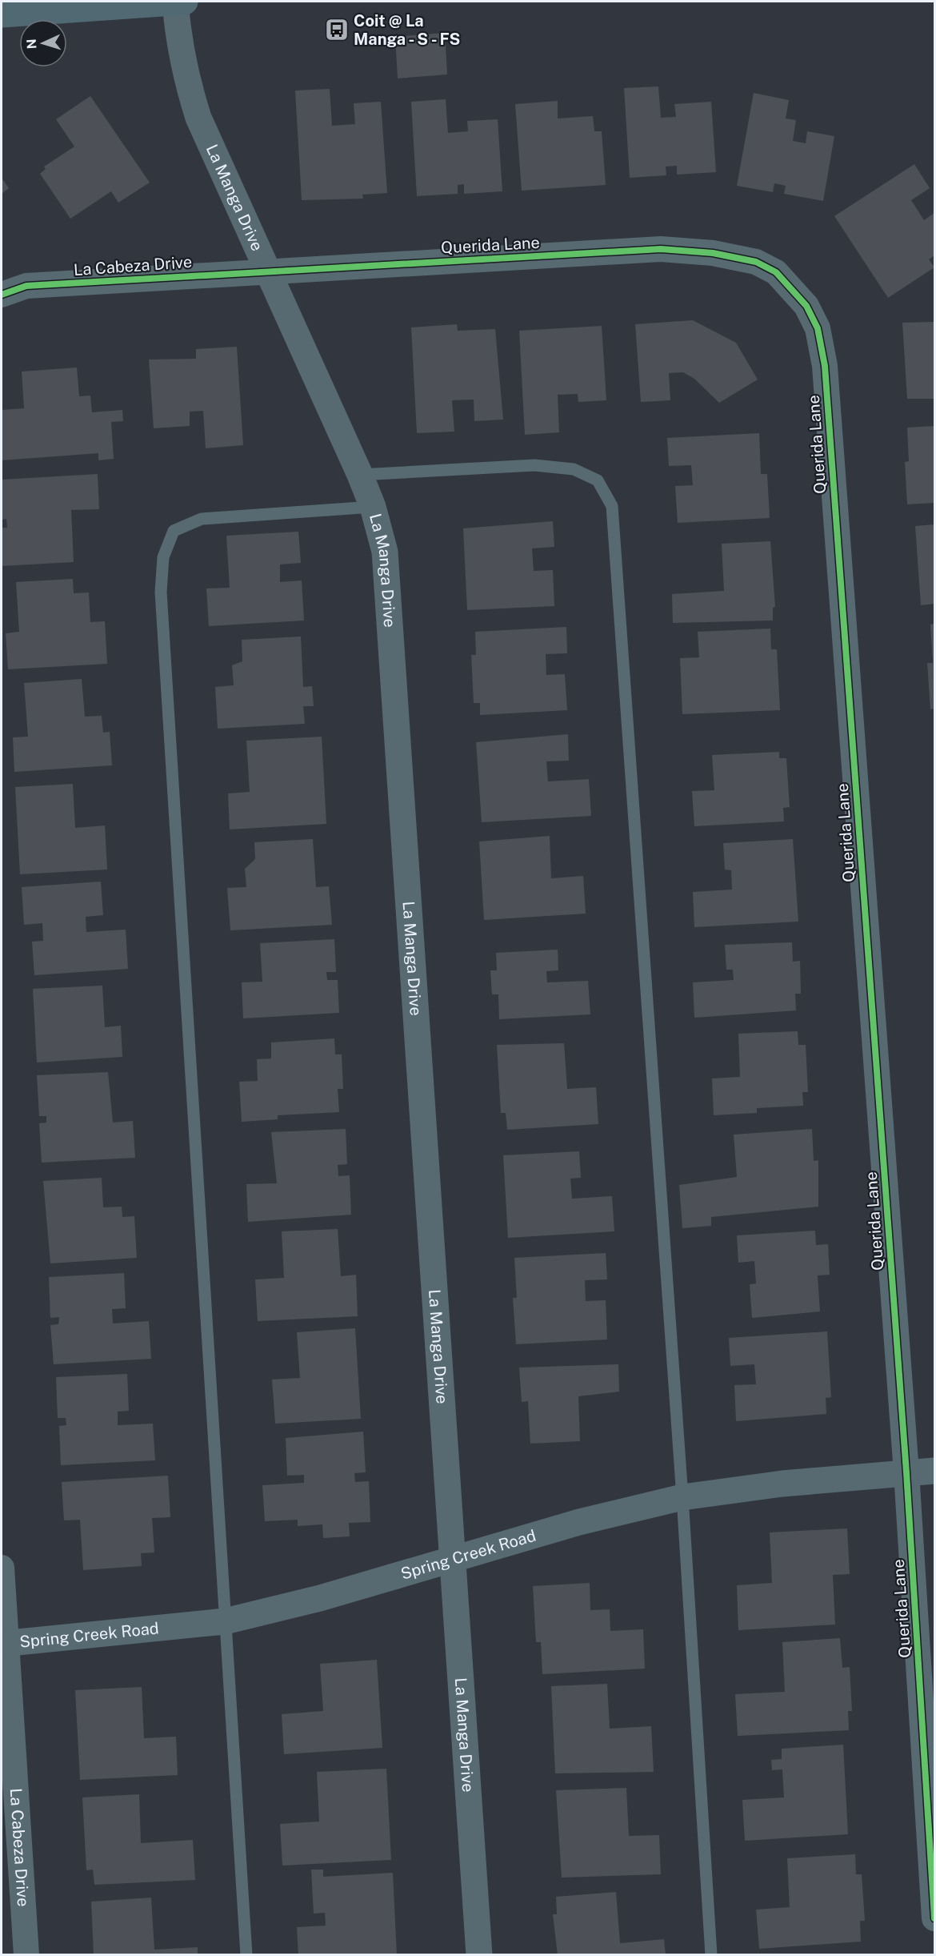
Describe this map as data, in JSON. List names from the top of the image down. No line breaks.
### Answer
{"streets":{"street":["La Manga Drive","Querida Lane","La Cabeza Drive","Spring Creek Road"]},"crossings":[["La Manga Drive","Querida Lane"],["La Manga Drive","La Cabeza Drive"],["La Manga Drive","Spring Creek Road"],["Querida Lane","La Cabeza Drive"],["Querida Lane","Spring Creek Road"],["La Cabeza Drive","Spring Creek Road"]],"places":{"bus stop":["Coit @ La Manga - S - FS"]},"north":"left"}
